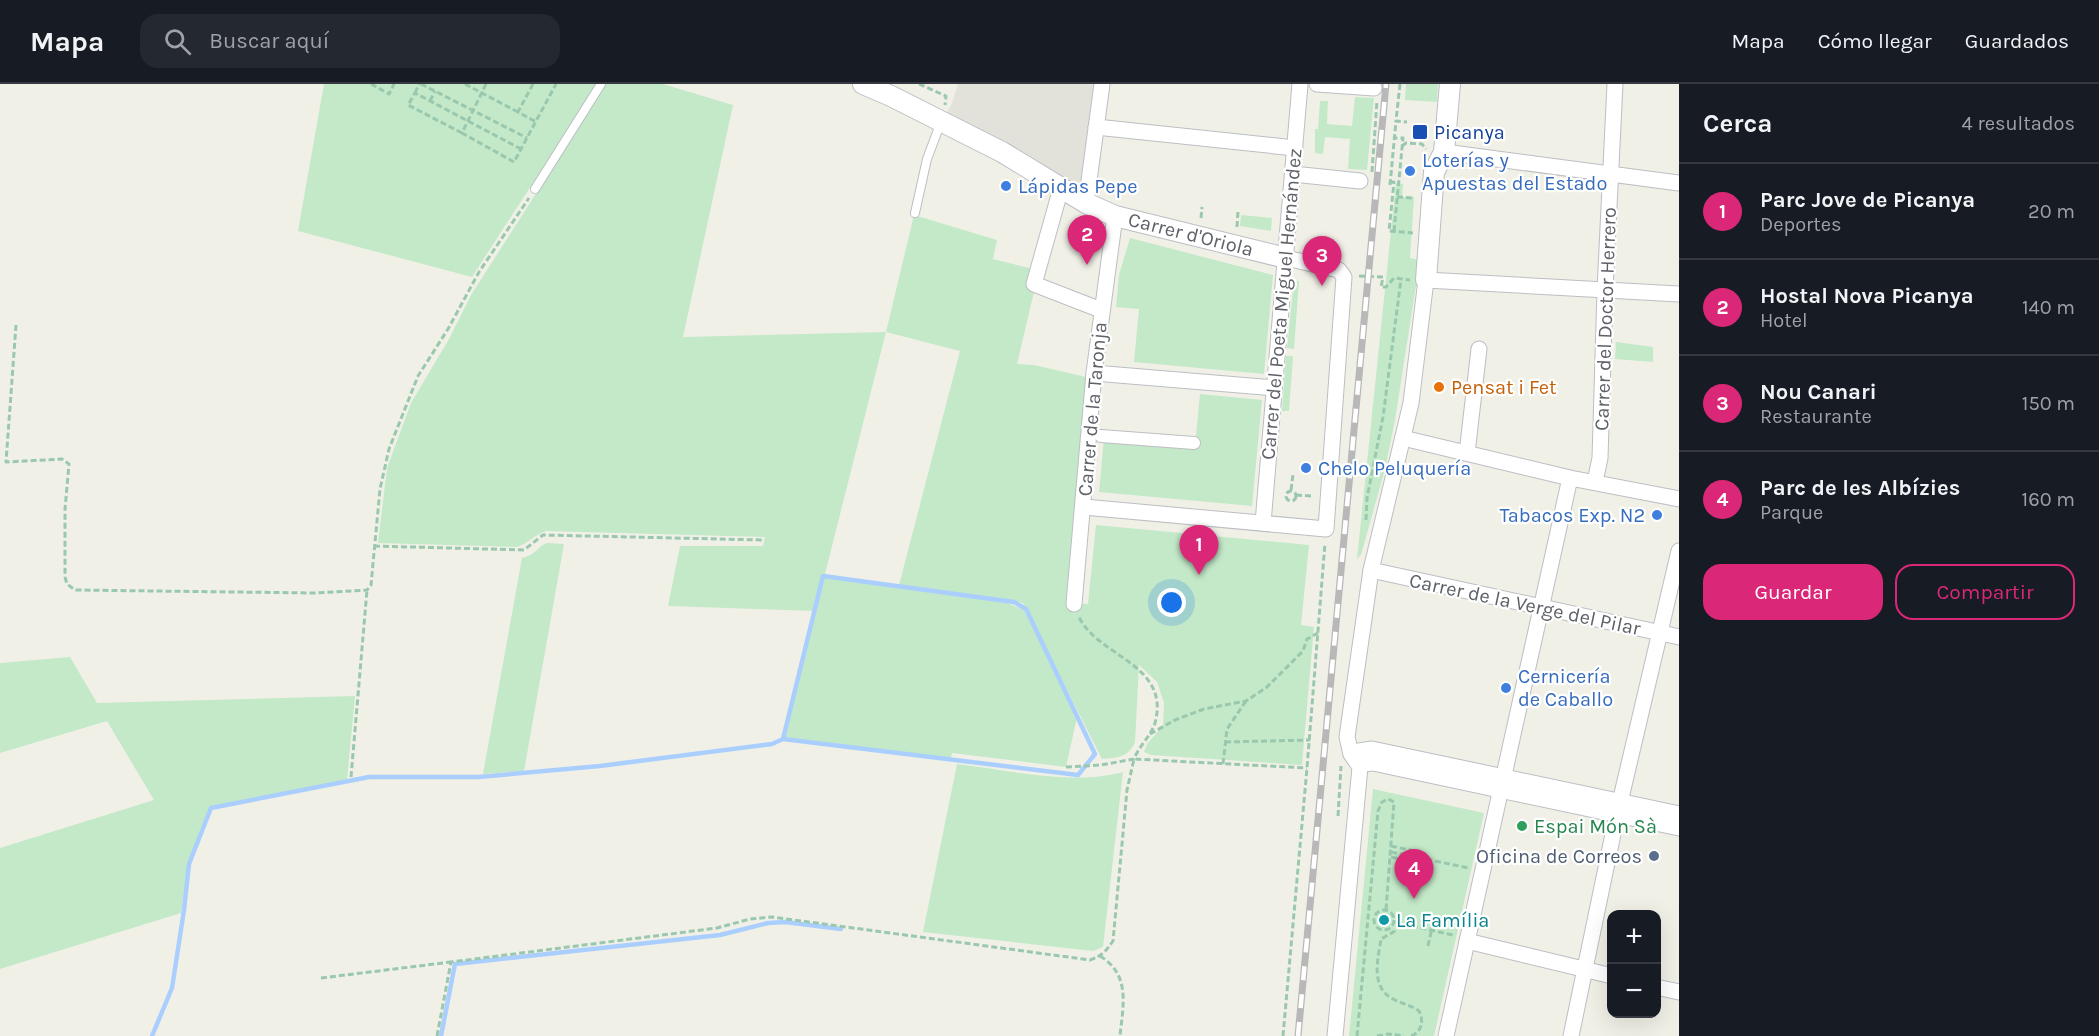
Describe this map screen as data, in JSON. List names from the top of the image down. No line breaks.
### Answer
{"streets":{"street":["Carrer d'Oriola","Carrer del Poeta Miguel Hernández","Carrer del Doctor Herrero","Carrer de la Taronja","Carrer de la Verge del Pilar"]},"crossings":[["Carrer d'Oriola","Carrer del Poeta Miguel Hernández"],["Carrer d'Oriola","Carrer de la Taronja"]],"places":{"transit":["Picanya"],"other":["Loterías y Apuestas del Estado","Lápidas Pepe","Pensat i Fet","Chelo Peluquería","Tabacos Exp. N2","Cernicería de Caballo","Espai Món Sà","Oficina de Correos","La Família"]},"page":{"header":"Mapa","search":"Buscar aquí","nav":["Mapa","Cómo llegar","Guardados"],"heading":["Cerca","4 resultados"],"list":[{"mark":"1","name":"Parc Jove de Picanya","note":"Deportes","value":"20 m"},{"mark":"2","name":"Hostal Nova Picanya","note":"Hotel","value":"140 m"},{"mark":"3","name":"Nou Canari","note":"Restaurante","value":"150 m"},{"mark":"4","name":"Parc de les Albízies","note":"Parque","value":"160 m"}],"pins":["2","3","1","4"],"buttons":["Guardar","Compartir"],"map_buttons":["+","−"]}}
